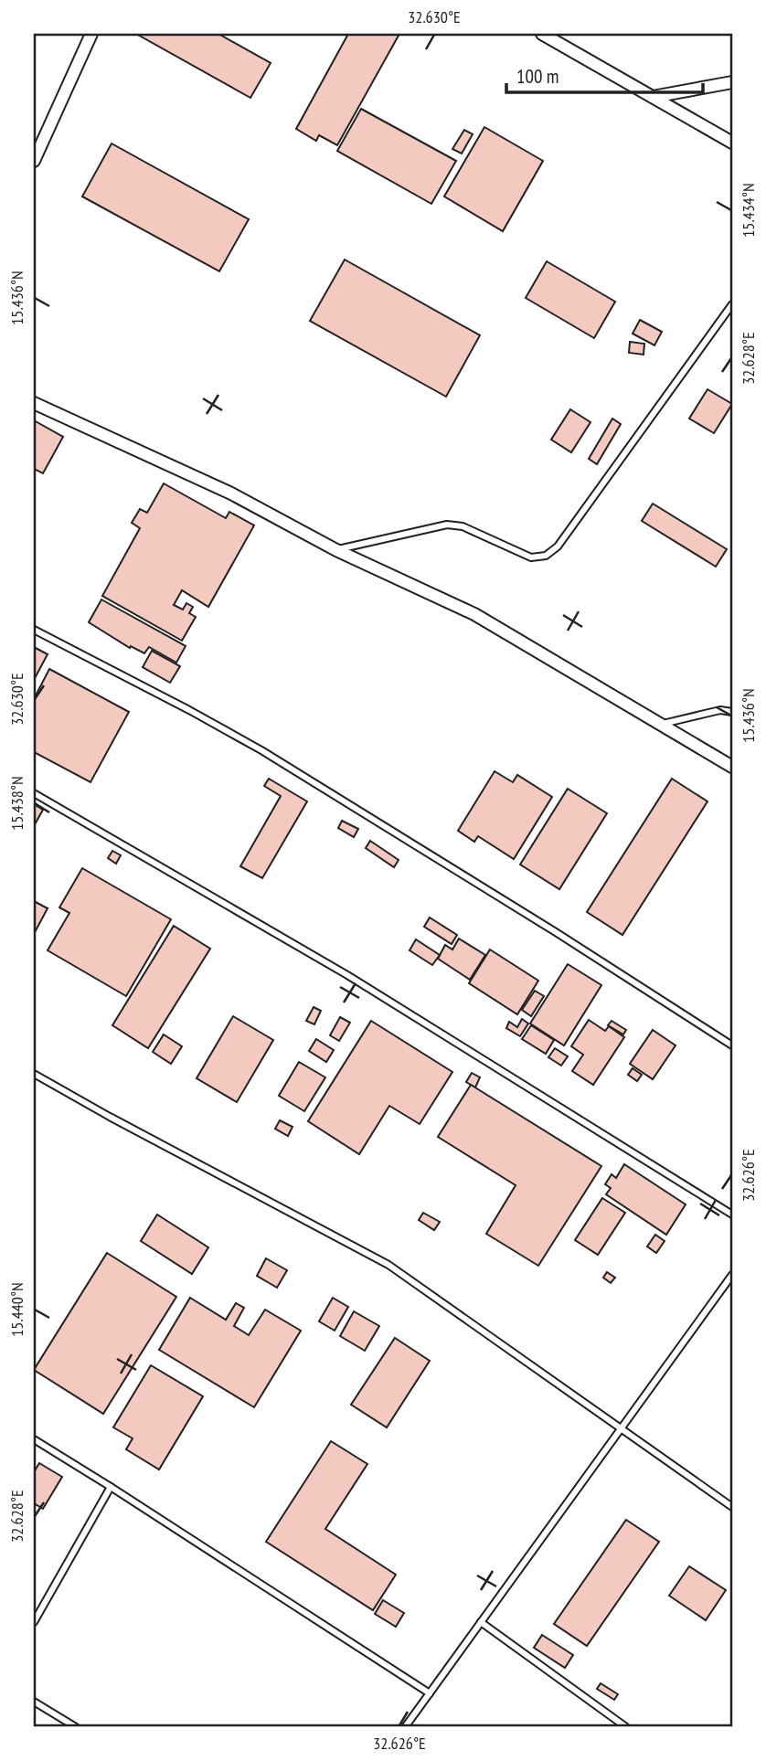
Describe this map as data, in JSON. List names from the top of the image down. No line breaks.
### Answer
{"scale_bar":"100 m","coordinates":["32.630°E","15.434°N","15.436°N","32.628°E","15.438°N","32.626°E","15.440°N"]}
